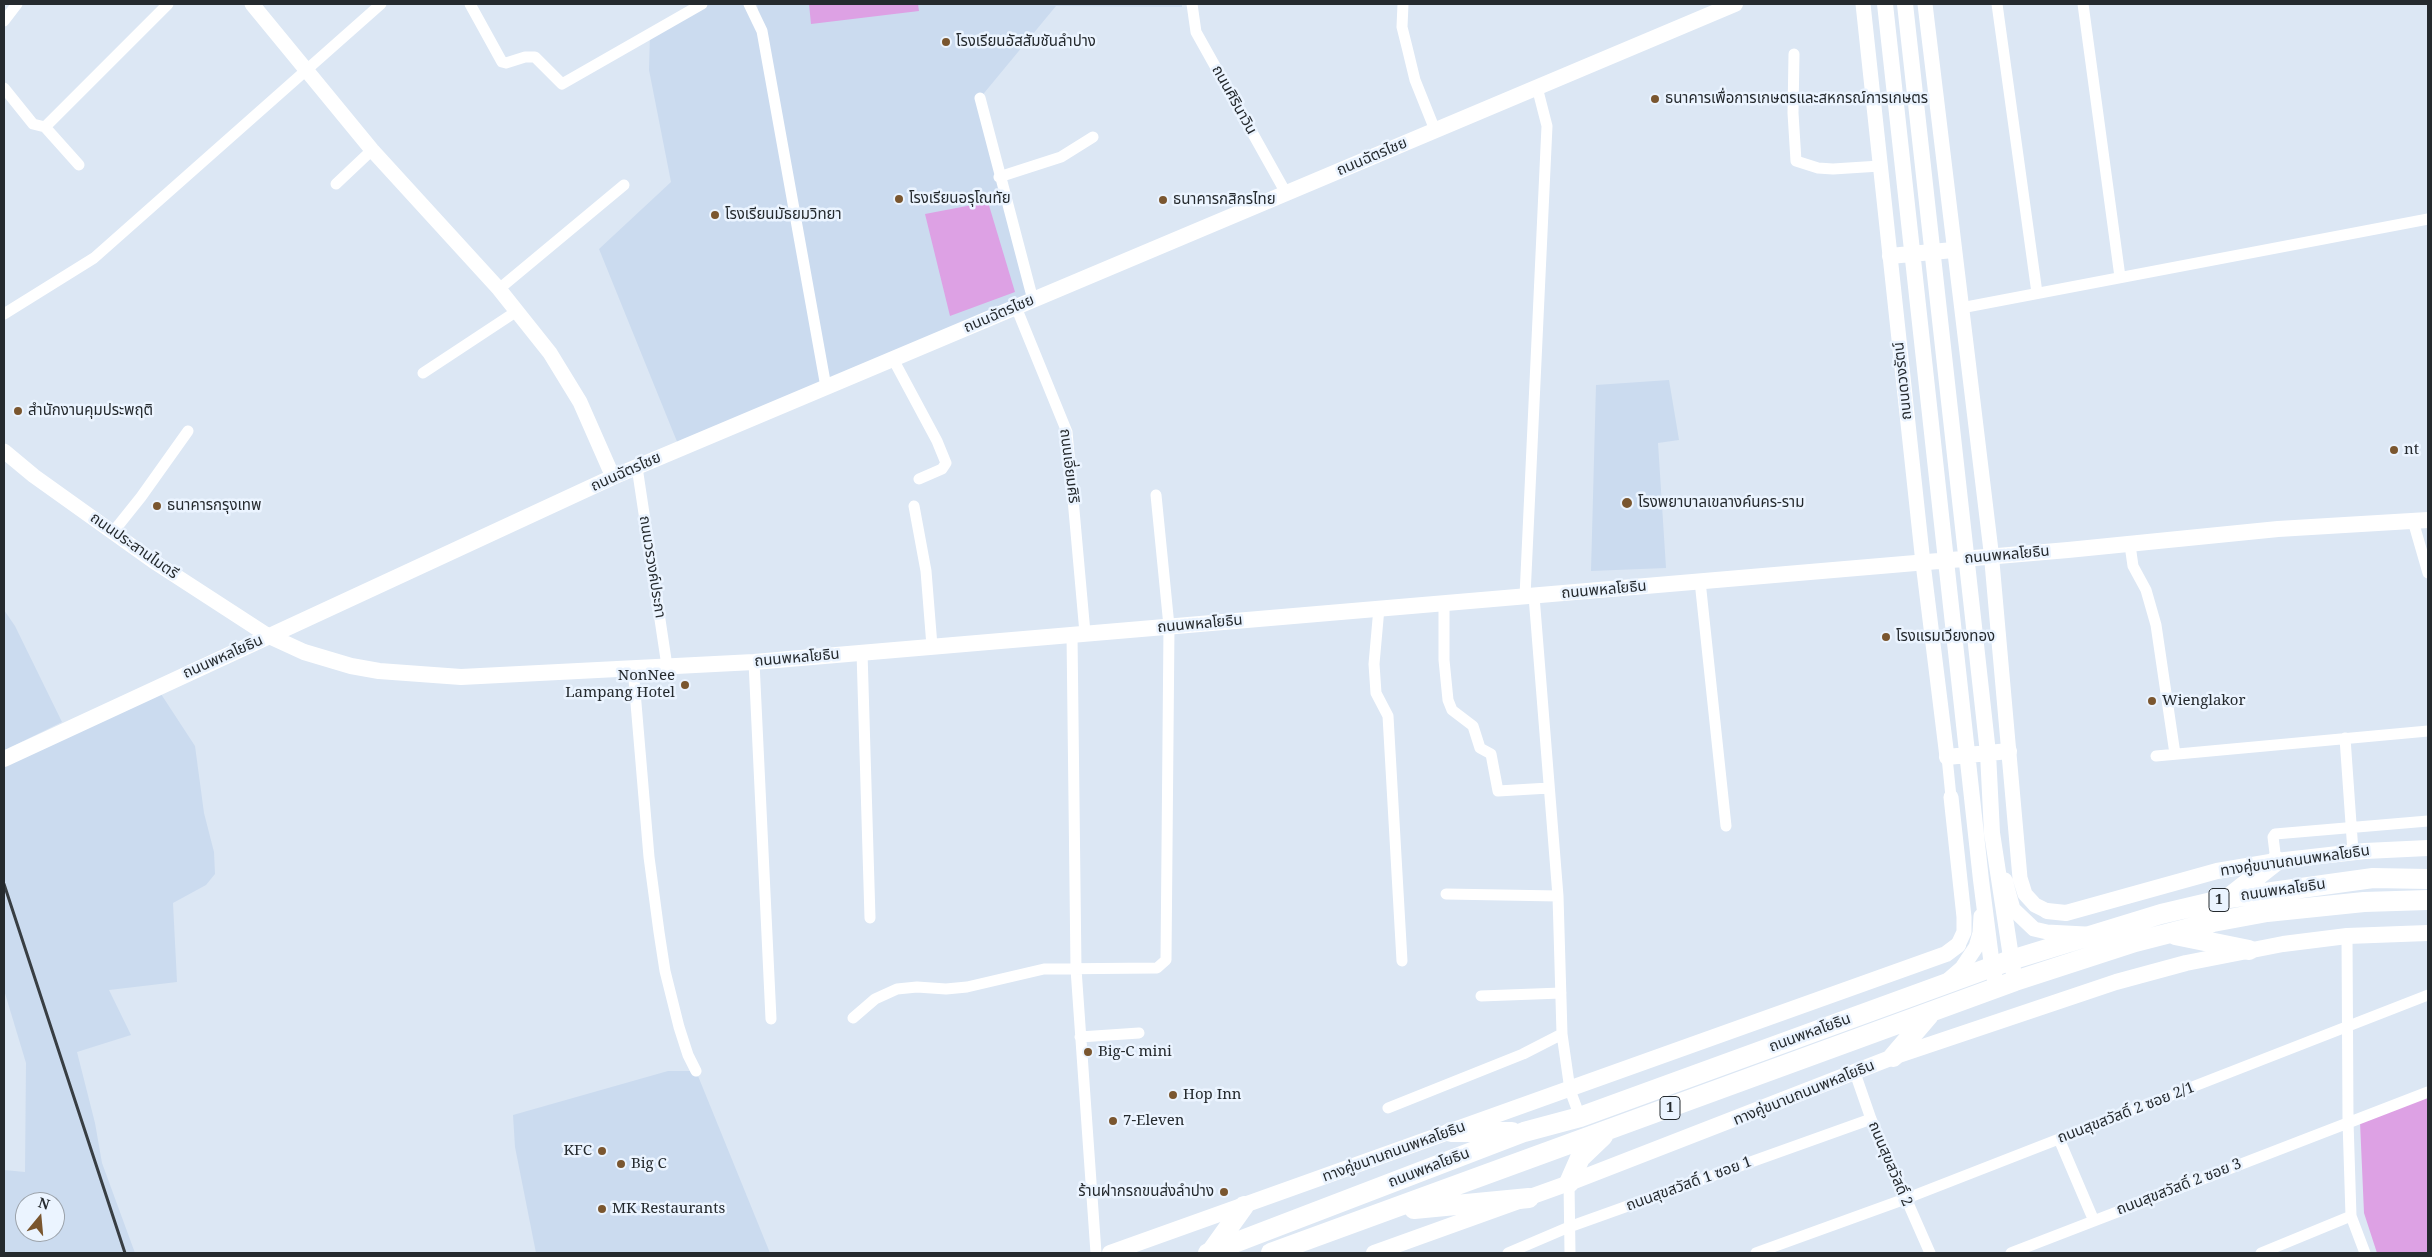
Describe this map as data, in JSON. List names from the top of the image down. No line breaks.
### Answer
{"streets":{"highway":["ถนนพหลโยธิน","1"],"main road":["ถนนฉัตรไชย","ทางคู่ขนานถนนพหลโยธิน"],"street":["ถนนศิรินาวิน","ถนนดวงรัตน์","ถนนเอี่ยมศิริ","ถนนประสานไมตรี","ถนนวรวงค์ประภา","ถนนสุขสวัสดิ์ 2 ซอย 2/1","ถนนสุขสวัสดิ์ 2","ถนนสุขสวัสดิ์ 1 ซอย 1","ถนนสุขสวัสดิ์ 2 ซอย 3"]},"crossings":[["ถนนศิรินาวิน","ถนนฉัตรไชย"],["ถนนฉัตรไชย","ถนนเอี่ยมศิริ"],["ถนนฉัตรไชย","ถนนประสานไมตรี"],["ถนนฉัตรไชย","ถนนพหลโยธิน"],["ถนนฉัตรไชย","ถนนวรวงค์ประภา"],["ถนนดวงรัตน์","ถนนพหลโยธิน"],["ถนนเอี่ยมศิริ","ถนนพหลโยธิน"],["ถนนประสานไมตรี","ถนนพหลโยธิน"],["ถนนพหลโยธิน","ถนนวรวงค์ประภา"],["ทางคู่ขนานถนนพหลโยธิน","ถนนสุขสวัสดิ์ 2"],["ถนนสุขสวัสดิ์ 2 ซอย 2/1","ถนนสุขสวัสดิ์ 2"],["ถนนสุขสวัสดิ์ 2","ถนนสุขสวัสดิ์ 1 ซอย 1"]],"places":["โรงเรียนอัสสัมชันลำปาง","ธนาคารเพื่อการเกษตรและสหกรณ์การเกษตร","โรงเรียนอรุโณทัย","ธนาคารกสิกรไทย","โรงเรียนมัธยมวิทยา","สำนักงานคุมประพฤติ","nt","โรงพยาบาลเขลางค์นคร-ราม","ธนาคารกรุงเทพ","โรงแรมเวียงทอง","NonNee Lampang Hotel","Wienglakor","Big-C mini","Hop Inn","7-Eleven","KFC","Big C","ร้านฝากรถขนส่งลำปาง","MK Restaurants"],"north":"top"}
